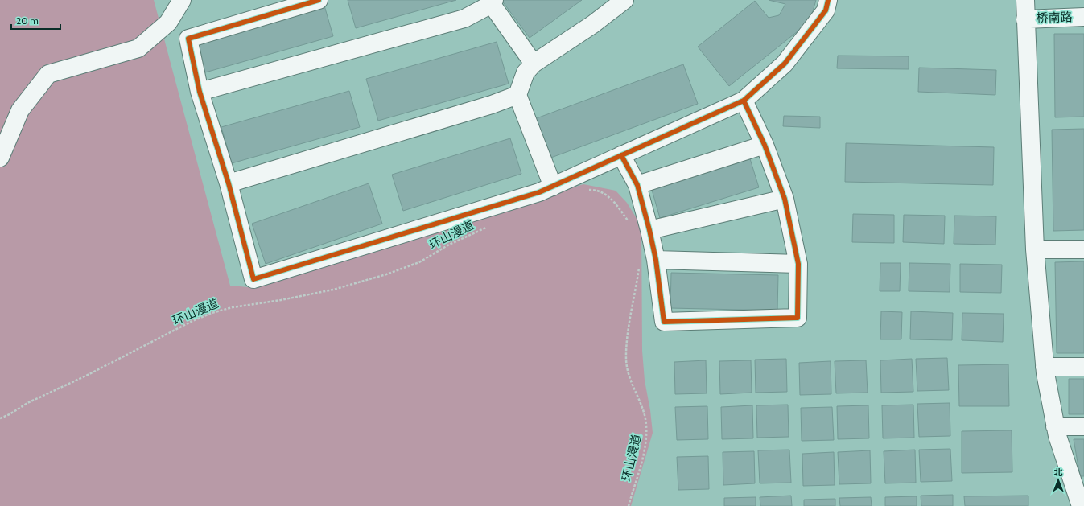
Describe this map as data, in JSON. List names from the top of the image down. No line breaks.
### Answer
{"streets":{"street":["桥南路"],"cycle path":["环山漫道"]},"scale_bar":"20 m","north":"top"}
